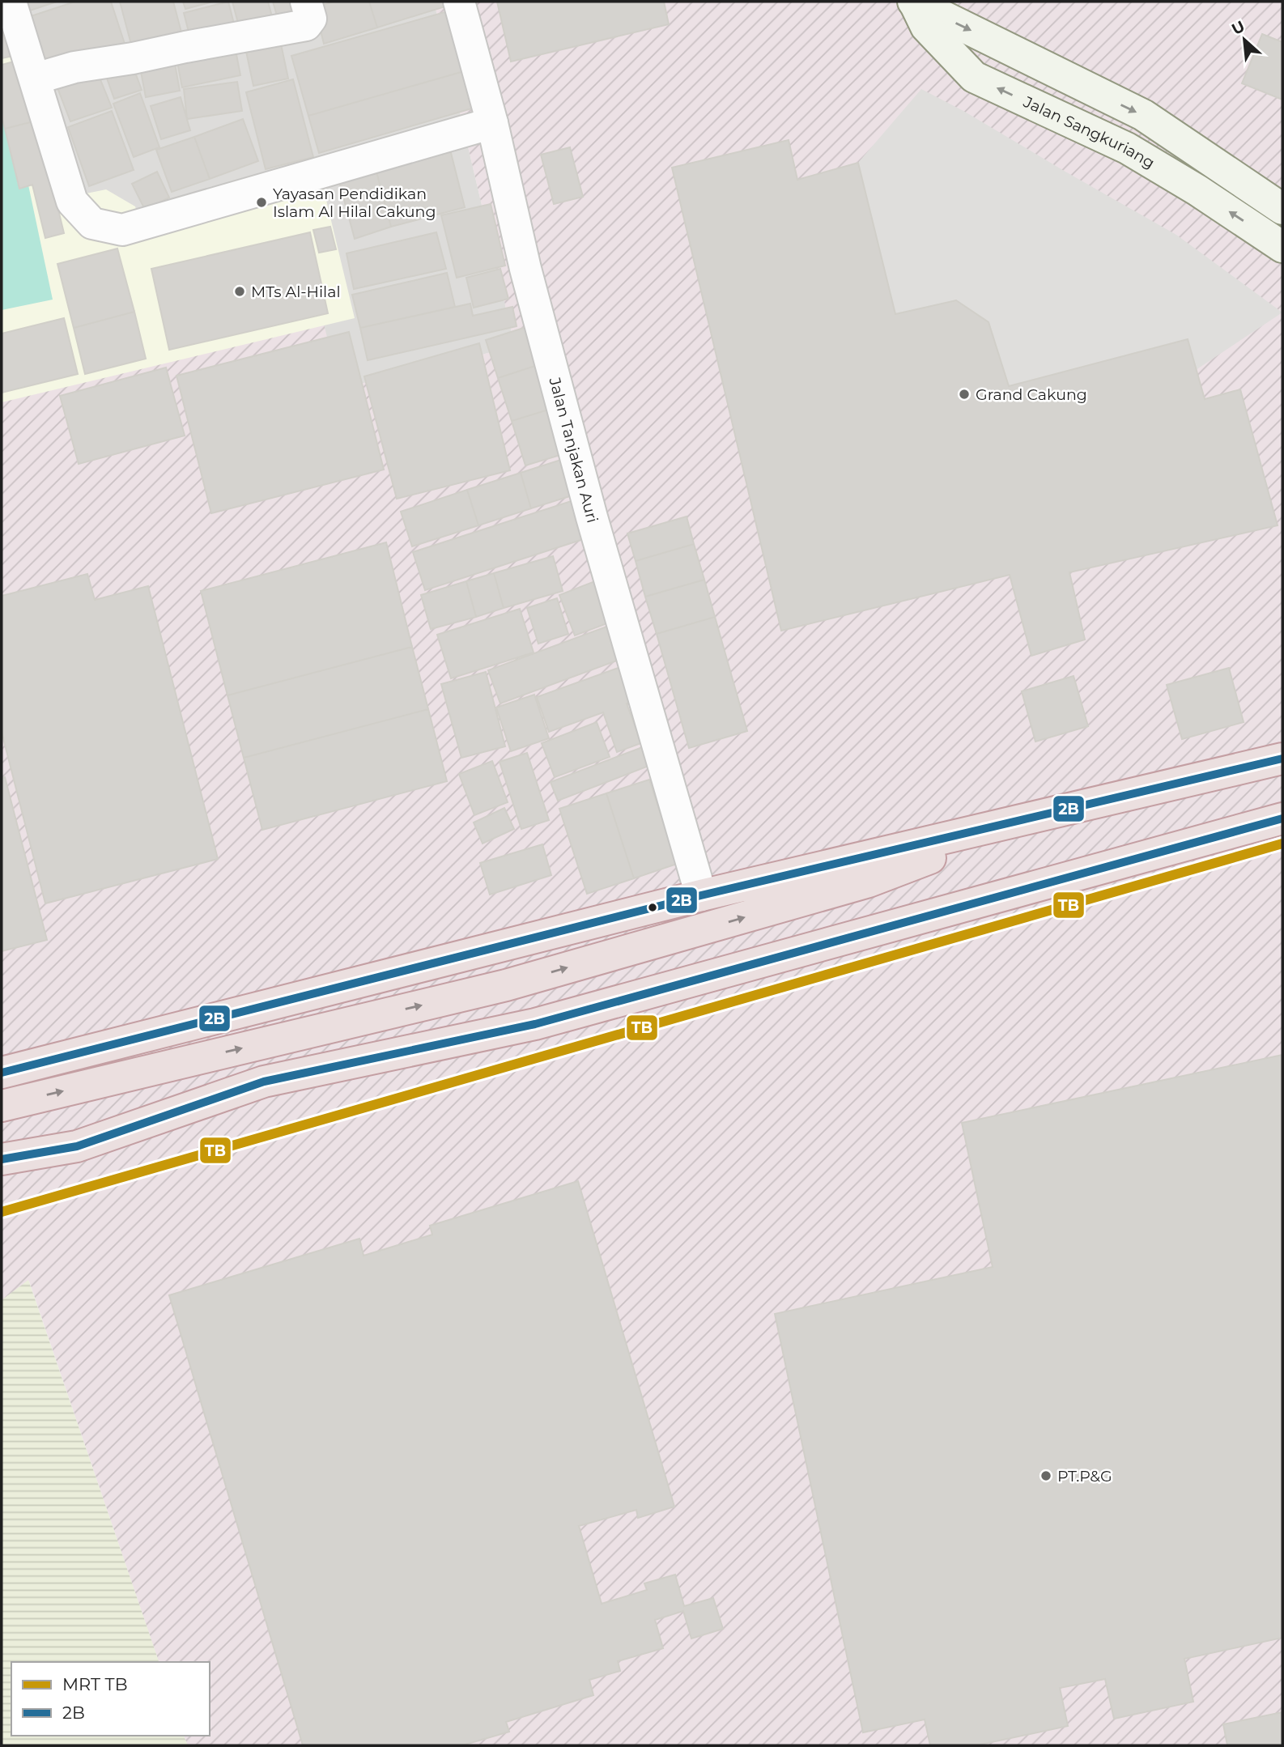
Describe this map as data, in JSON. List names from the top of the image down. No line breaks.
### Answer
{"streets":{"street":["Jalan Sangkuriang","Jalan Tanjakan Auri"]},"places":["Yayasan Pendidikan Islam Al Hilal Cakung","MTs Al-Hilal","Grand Cakung","PT.P&G"],"lines":["transit line 2B","metro line TB"],"legend":["MRT TB","2B"],"north":"top left"}
